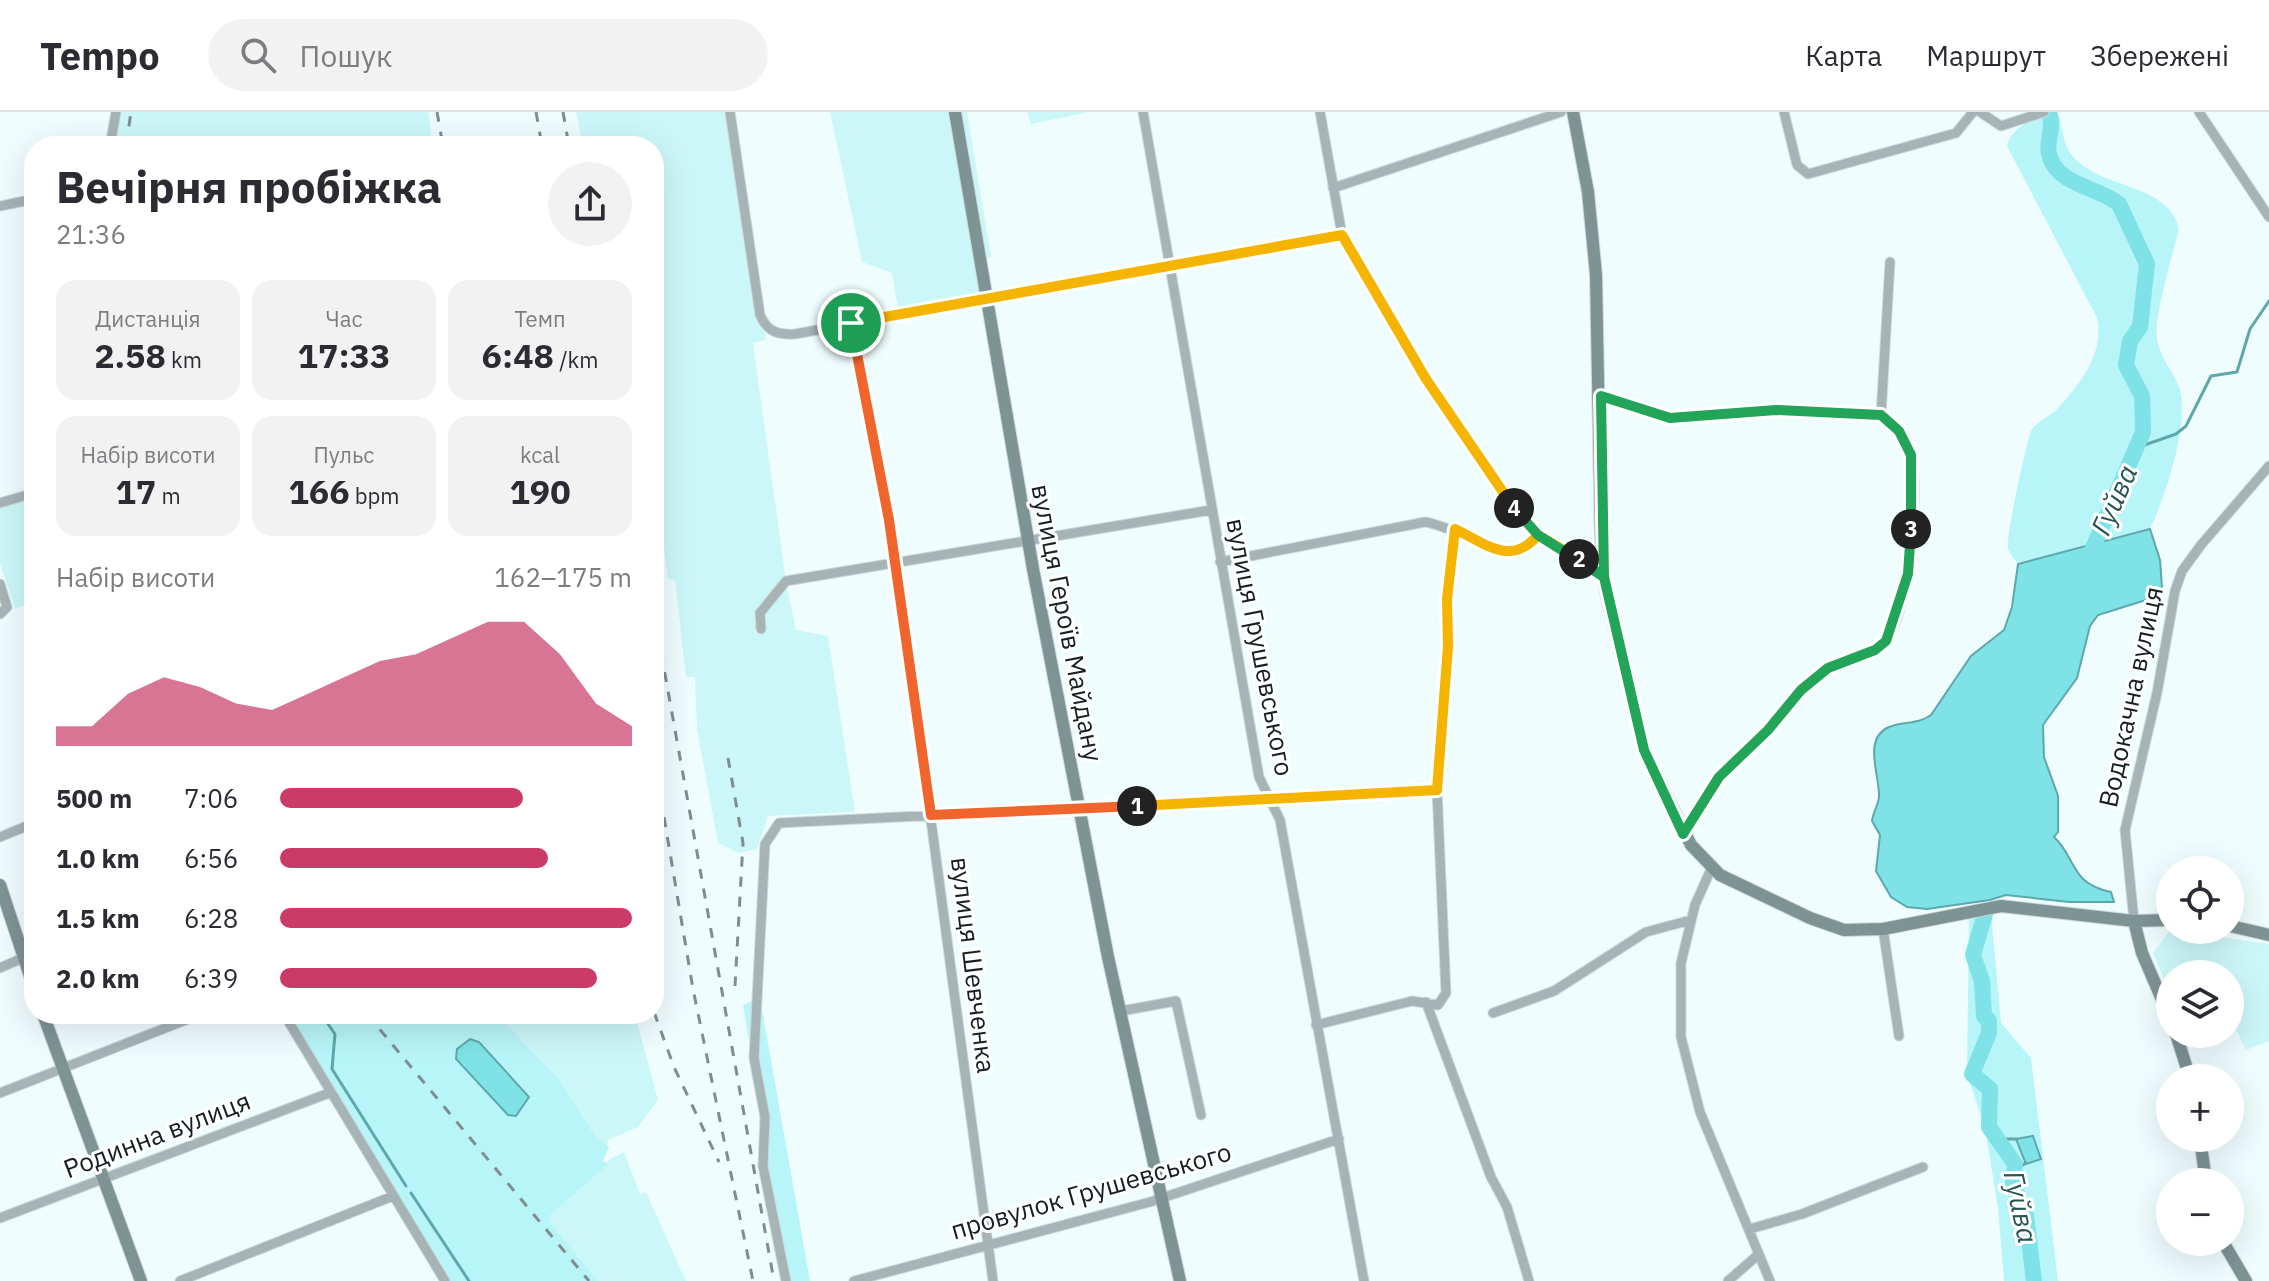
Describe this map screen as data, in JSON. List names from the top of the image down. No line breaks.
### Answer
{"streets":{"street":["вулиця Героїв Майдану","вулиця Грушевського","Водокачна вулиця","вулиця Шевченка","Родинна вулиця","провулок Грушевського"]},"crossings":[["вулиця Героїв Майдану","провулок Грушевського"],["вулиця Грушевського","провулок Грушевського"],["вулиця Шевченка","провулок Грушевського"]],"water":["Гуйва"],"page":{"header":"Tempo","search":"Пошук","nav":["Карта","Маршрут","Збережені"],"heading":["Вечірня пробіжка","21:36"],"stats":[["Дистанція","2.58 km"],["Час","17:33"],["Темп","6:48 /km"],["Набір висоти","17 m"],["Пульс","166 bpm"],["kcal","190"]],"pins":["4","3","2","1"],"chart":["Набір висоти","162–175 m"],"list":[{"name":"500 m","note":"7:06"},{"name":"1.0 km","note":"6:56"},{"name":"1.5 km","note":"6:28"},{"name":"2.0 km","note":"6:39"}],"map_buttons":["+","−"]}}
